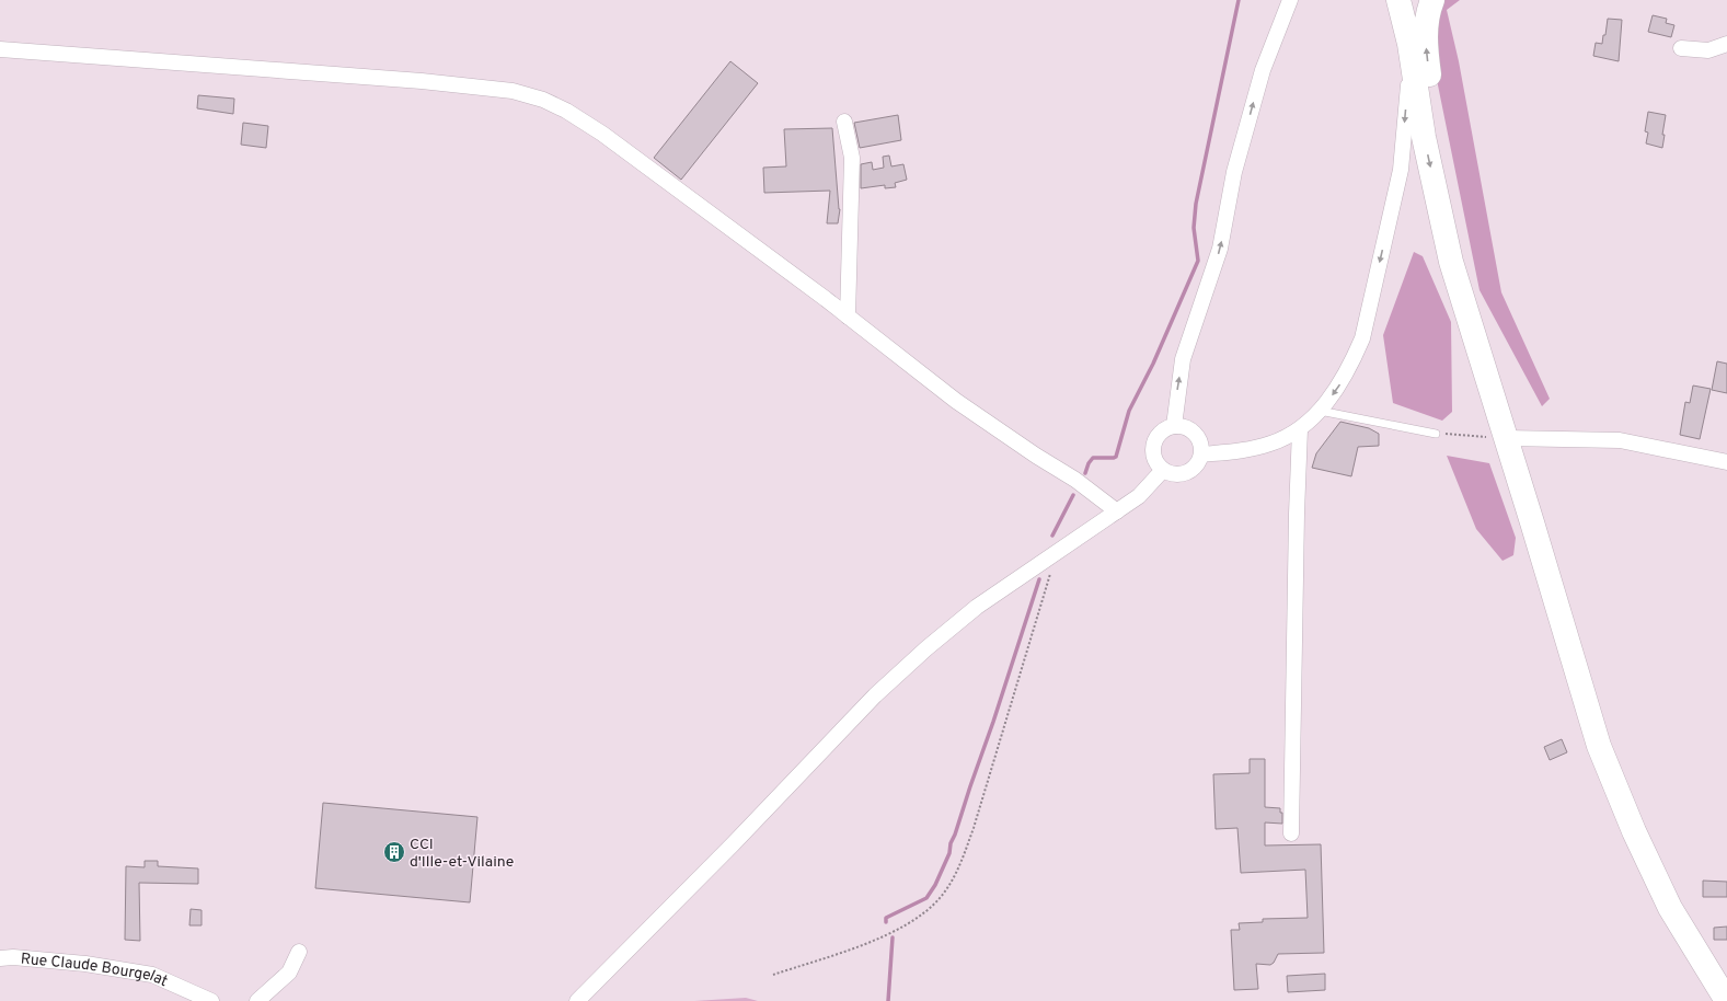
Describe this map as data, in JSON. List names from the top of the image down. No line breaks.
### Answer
{"streets":{"street":["Rue Claude Bourgelat"]},"places":{"building":["CCI d'Ille-et-Vilaine"]}}
